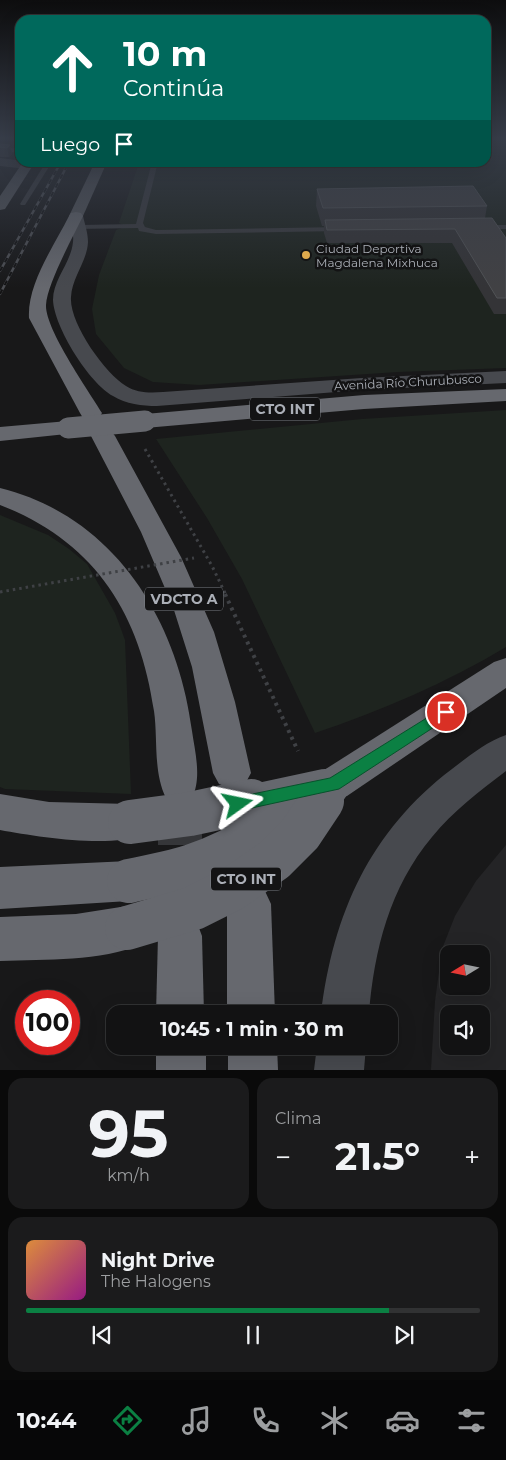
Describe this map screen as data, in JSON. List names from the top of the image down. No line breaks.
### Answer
{"streets":{"highway":["CTO INT","VDCTO A"],"main road":["Avenida Río Churubusco"]},"crossings":[["Avenida Río Churubusco","VDCTO A"]],"places":["Ciudad Deportiva Magdalena Mixhuca"],"north":"left","page":{"turn":["10 m","Continúa"],"then":"Luego","limit":"100","trip":"10:45 · 1 min · 30 m","tile":[["95","km/h"],"Clima"],"heat":["−","21.5°","+"],"song":["Night Drive","The Halogens"],"tabs":"10:44"}}
